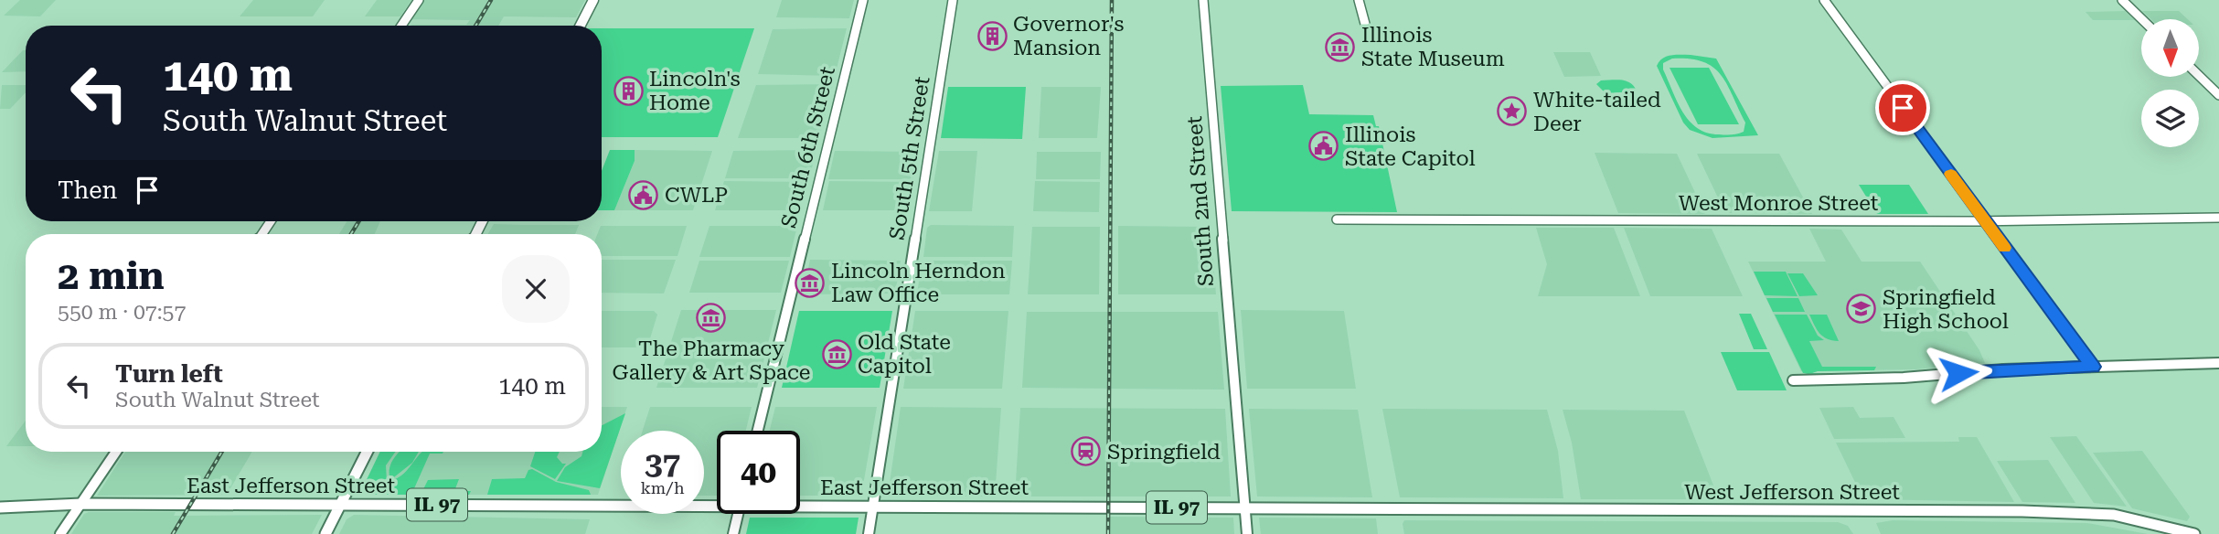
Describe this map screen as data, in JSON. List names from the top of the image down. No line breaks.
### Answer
{"streets":{"main road":["South 6th Street","South 5th Street","South 2nd Street","West Monroe Street","East Jefferson Street","West Jefferson Street","IL 97"]},"crossings":[["South 5th Street","East Jefferson Street"],["South 2nd Street","East Jefferson Street"],["East Jefferson Street","West Jefferson Street"]],"places":{"building":["Governor's Mansion","Lincoln's Home"],"museum":["Illinois State Museum","Lincoln Herndon Law Office","The Pharmacy Gallery & Art Space","Old State Capitol"],"place":["White-tailed Deer"],"public building":["Illinois State Capitol","CWLP"],"school or university":["Springfield High School"],"station":["Springfield"]},"north":"bottom","page":{"turn":["140 m","South Walnut Street"],"then":"Then","heading":["2 min","550 m · 07:57"],"list":[{"name":"Turn left","note":"South Walnut Street","value":"140 m"}],"speed":"37 km/h","limit":"40"}}
